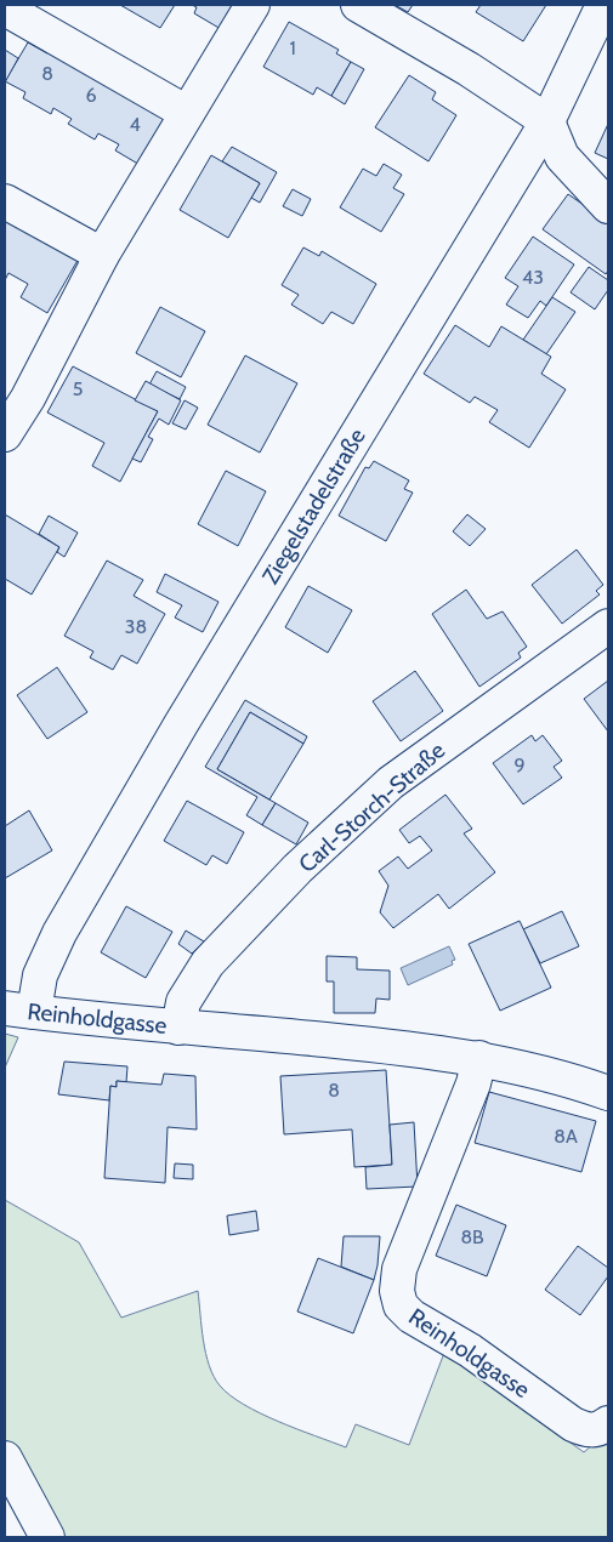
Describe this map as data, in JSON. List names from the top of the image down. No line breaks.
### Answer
{"streets":{"street":["Ziegelstadelstraße","Carl-Storch-Straße","Reinholdgasse"]},"crossings":[["Ziegelstadelstraße","Reinholdgasse"],["Carl-Storch-Straße","Reinholdgasse"]],"house_numbers":["1","8","6","4","43","5","38","9","8","8A","8B"]}
